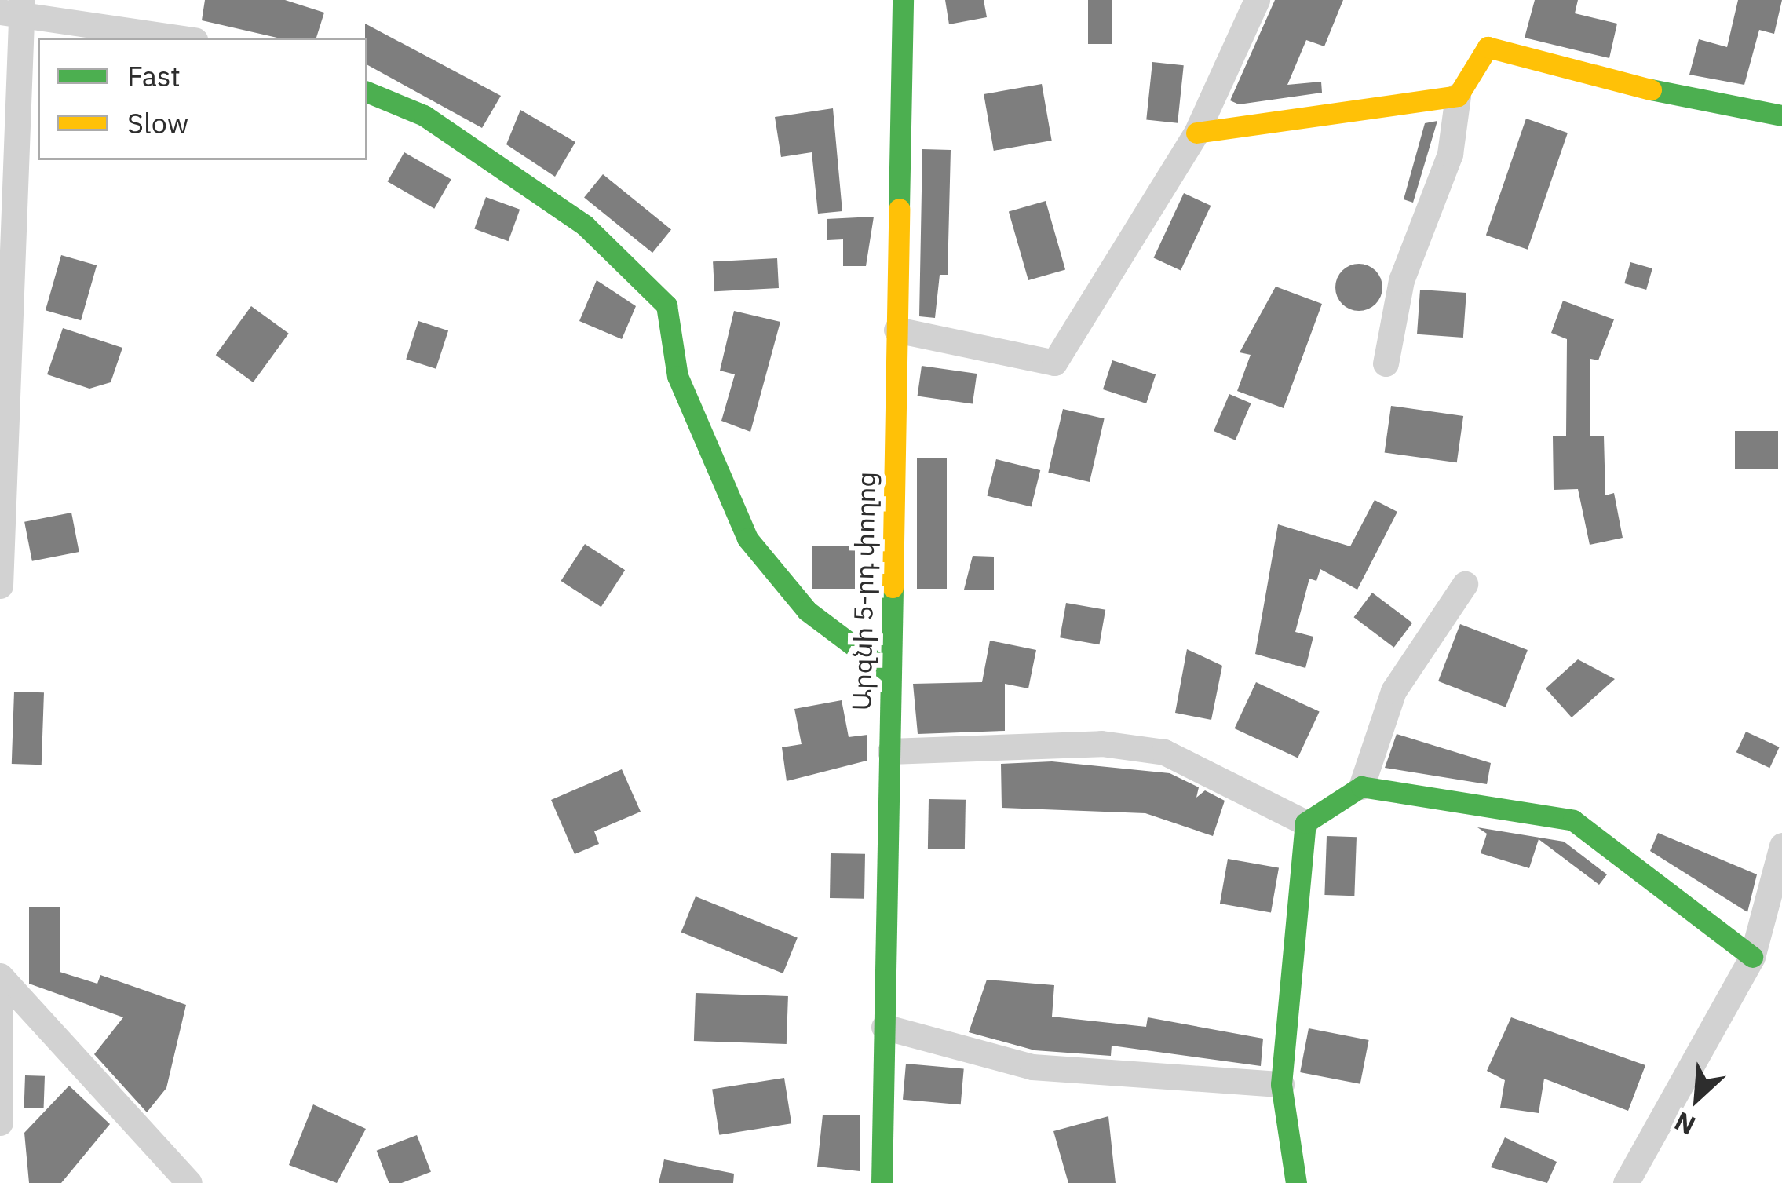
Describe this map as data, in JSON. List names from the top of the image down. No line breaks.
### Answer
{"streets":{"street":["Արզնի 5-րդ փողոց"]},"legend":["Fast","Slow"],"north":"bottom left"}
